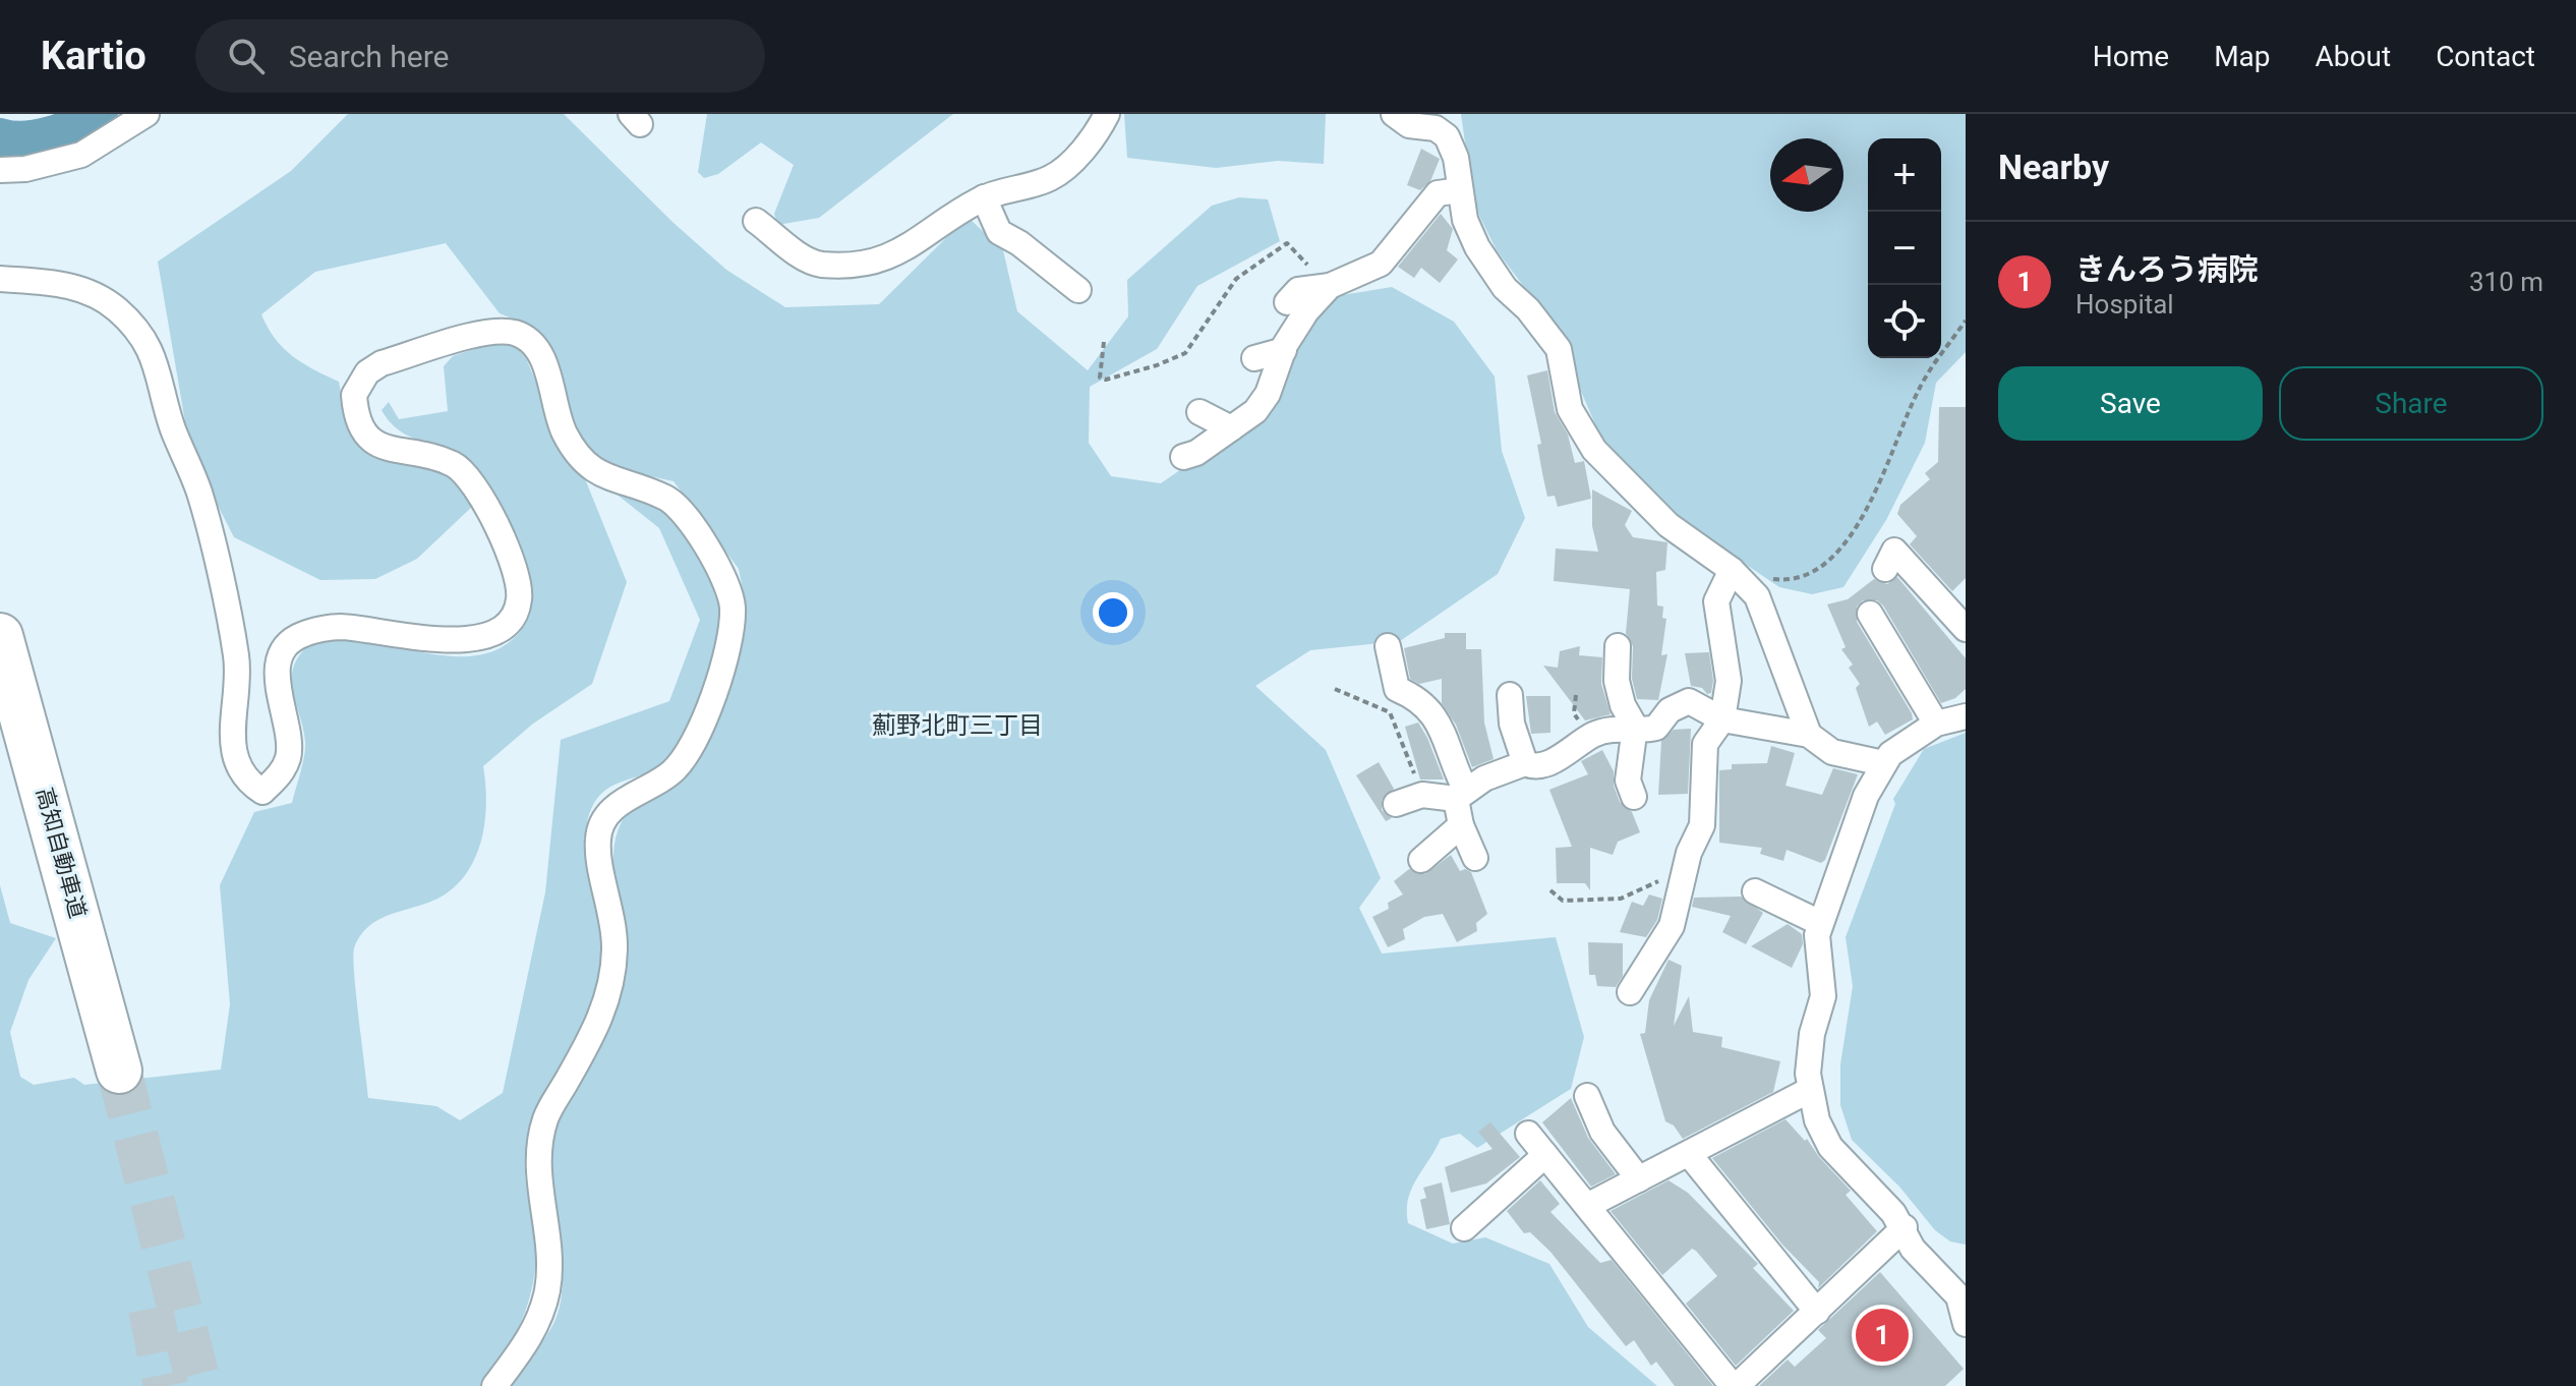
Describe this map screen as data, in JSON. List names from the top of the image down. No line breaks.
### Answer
{"streets":{"highway":["高知自動車道"]},"districts":["薊野北町三丁目"],"north":"left","page":{"header":"Kartio","search":"Search here","nav":["Home","Map","About","Contact"],"heading":"Nearby","map_buttons":["+","−"],"list":[{"mark":"1","name":"きんろう病院","note":"Hospital","value":"310 m"}],"buttons":["Save","Share"],"pins":"1"}}
